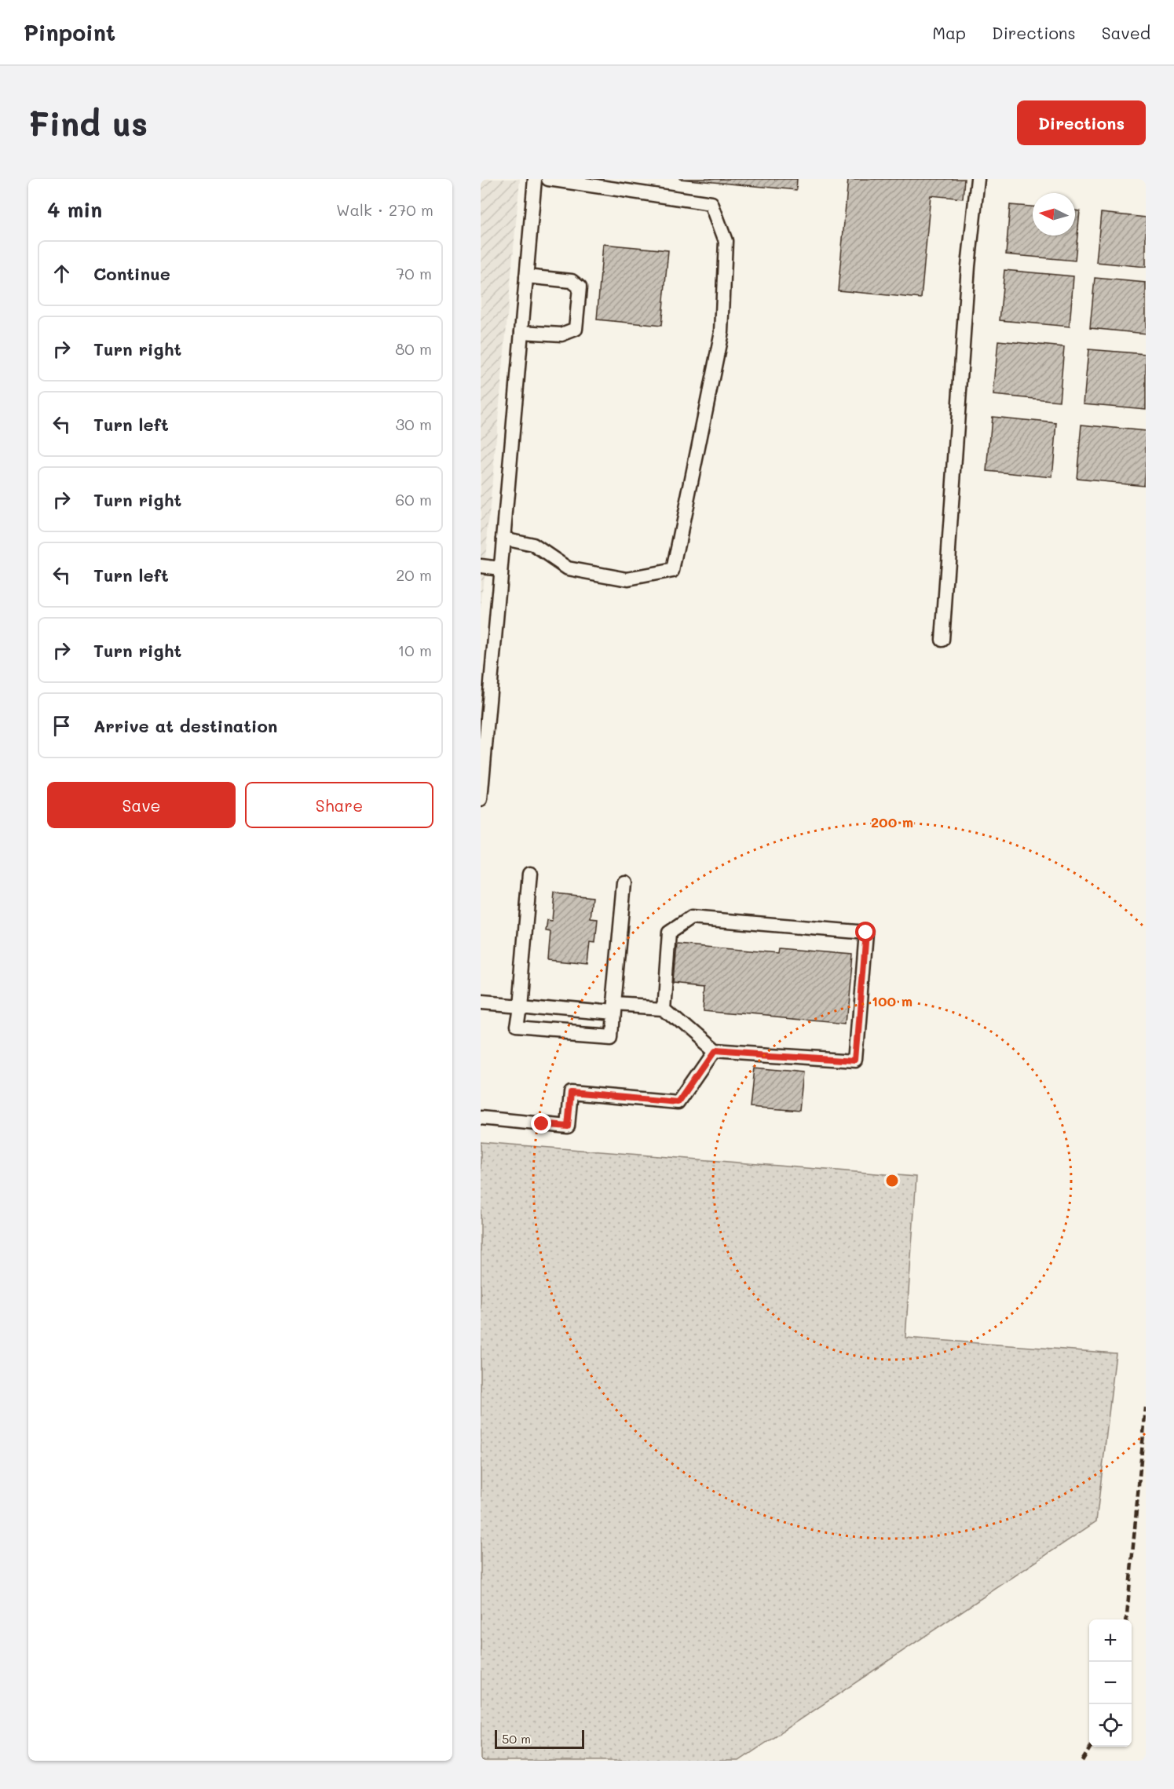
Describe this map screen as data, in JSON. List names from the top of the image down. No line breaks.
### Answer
{"scale_bar":"50 m","north":"left","page":{"header":"Pinpoint","nav":["Map","Directions","Saved"],"buttons":["Directions",["Save","Share"]],"title":"Find us","heading":["4 min","Walk · 270 m"],"list":[["Continue","70 m"],["Turn right","80 m"],["Turn left","30 m"],["Turn right","60 m"],["Turn left","20 m"],["Turn right","10 m"],"Arrive at destination"],"map_buttons":["+","−"],"scale":"50 m"},"rings":["200 m","100 m"]}
